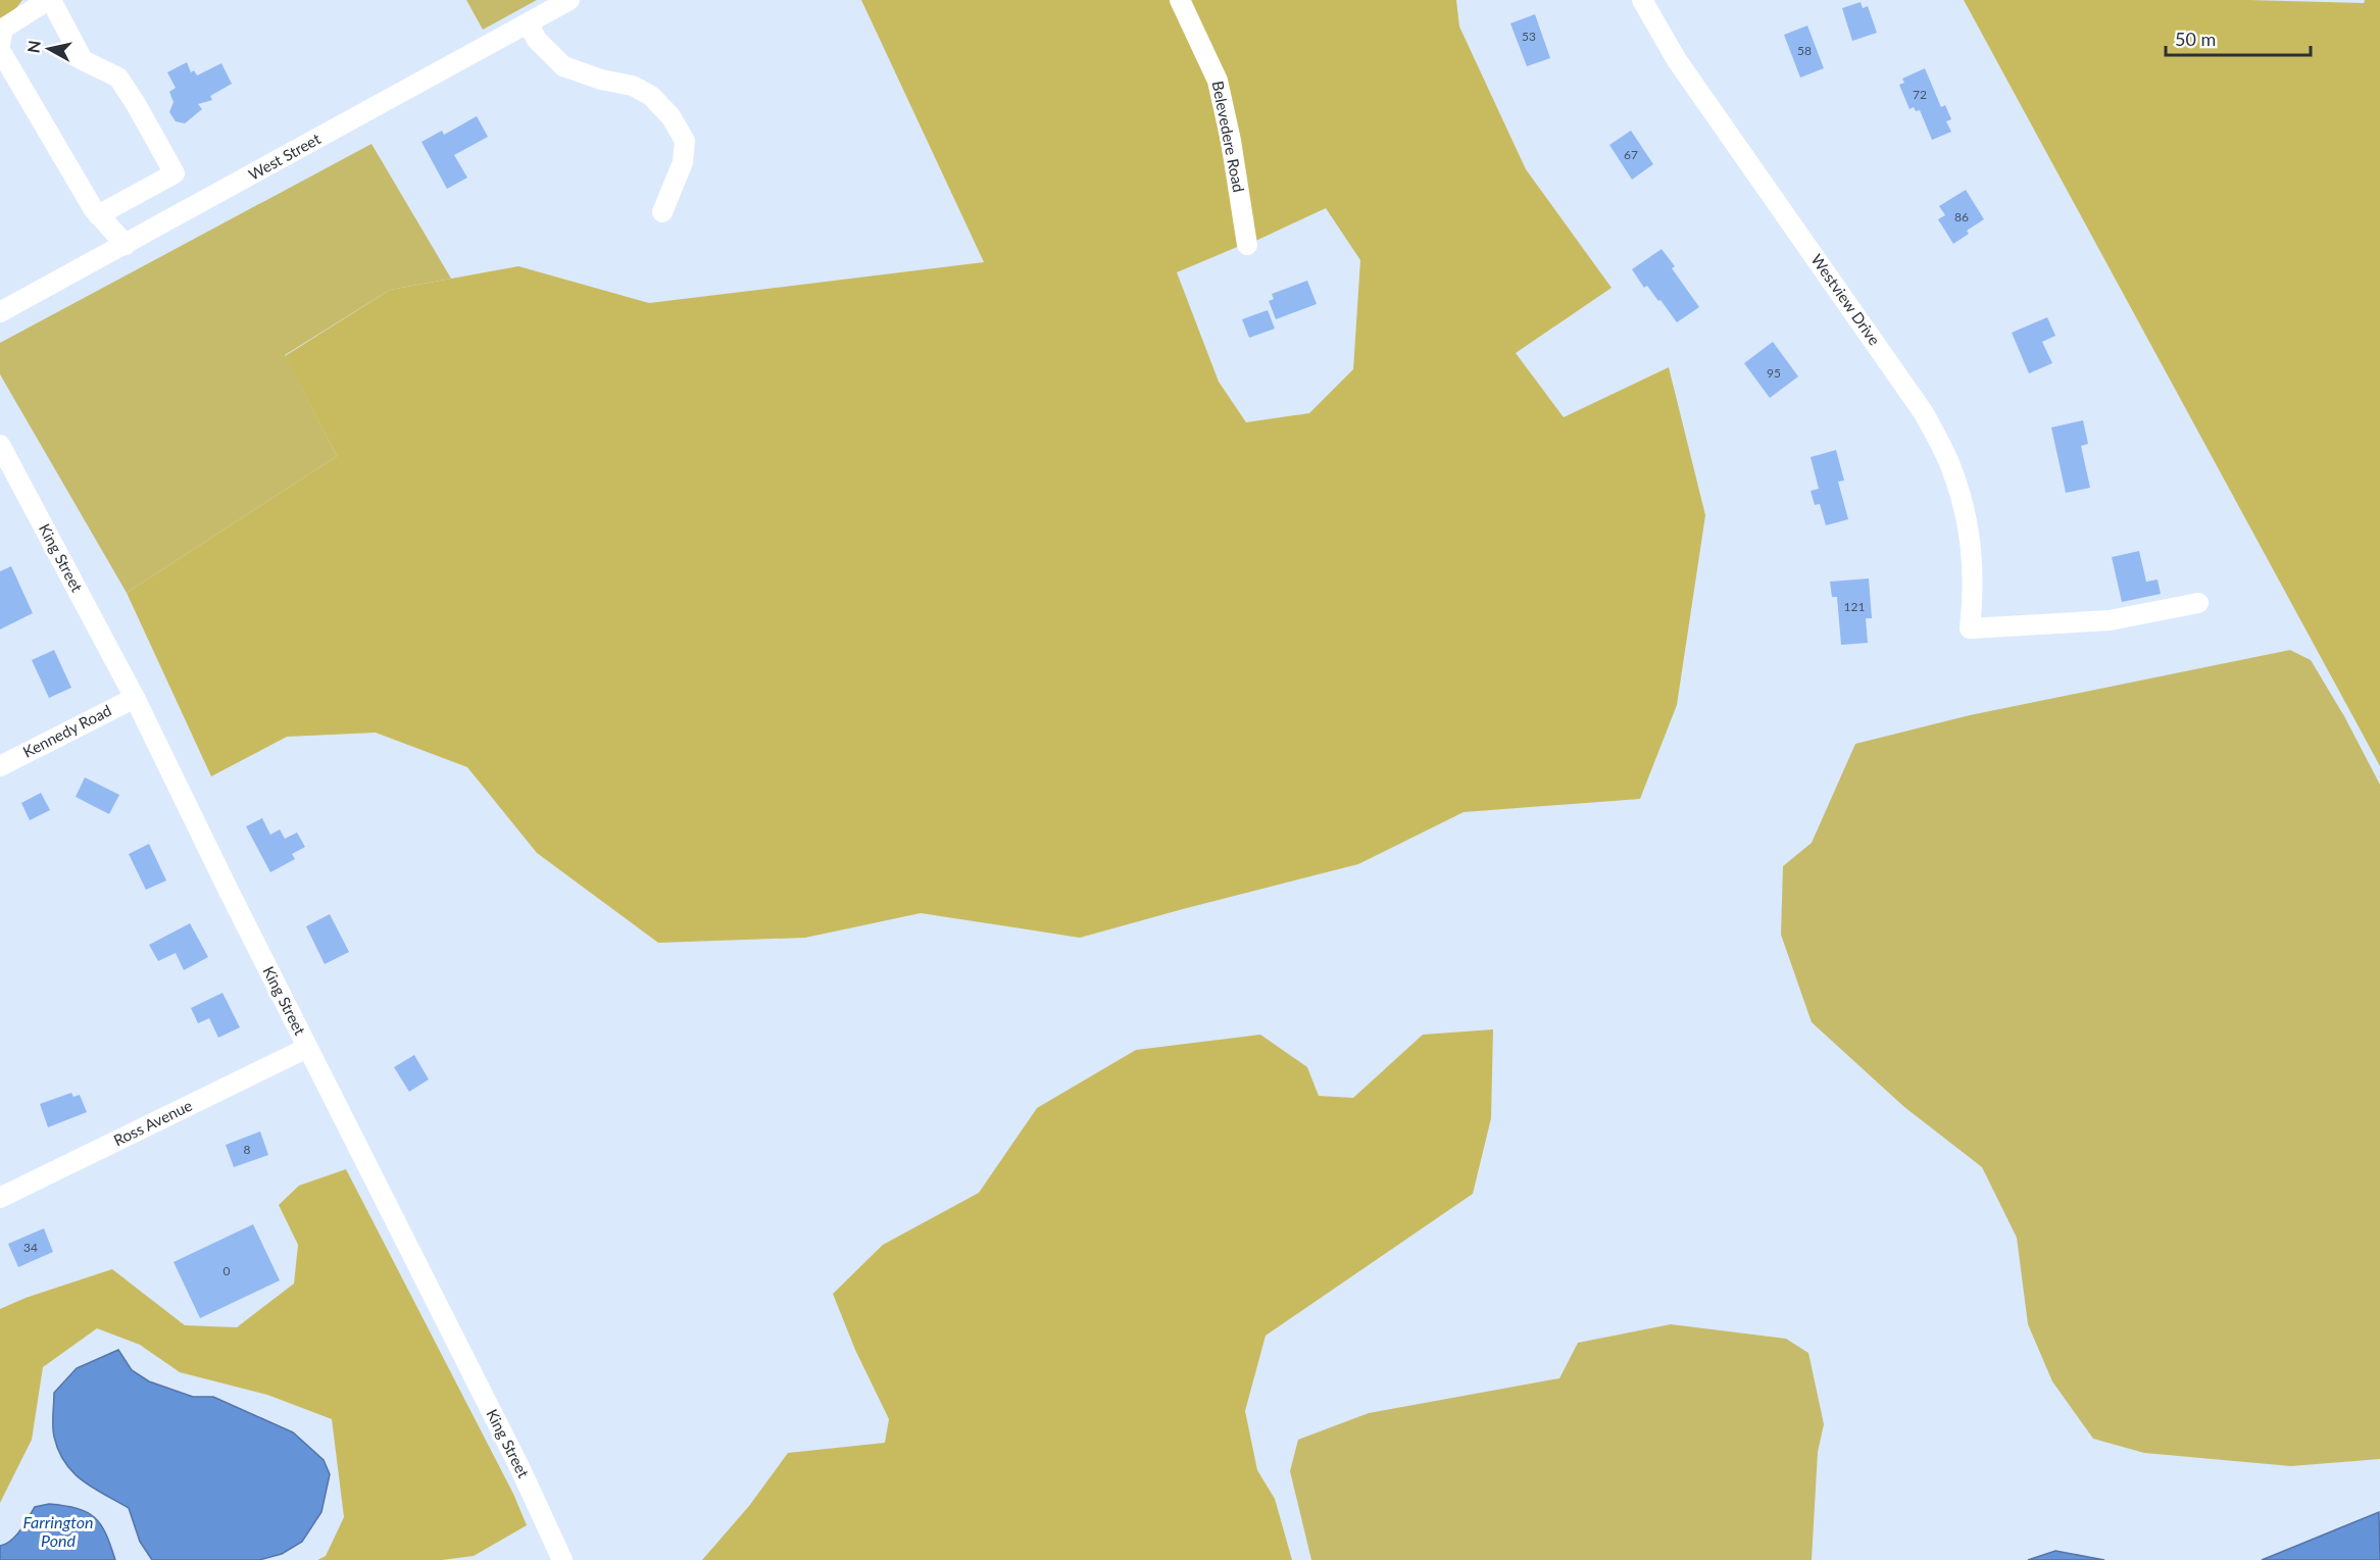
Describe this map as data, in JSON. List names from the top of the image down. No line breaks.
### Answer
{"streets":{"street":["Belevedere Road","West Street","Westview Drive","King Street","Kennedy Road","Ross Avenue"]},"crossings":[["King Street","Kennedy Road"],["King Street","Ross Avenue"]],"water":["Farrington Pond"],"house_numbers":["53","58","72","67","86","95","121","8","34","0"],"scale_bar":"50 m","north":"left"}
